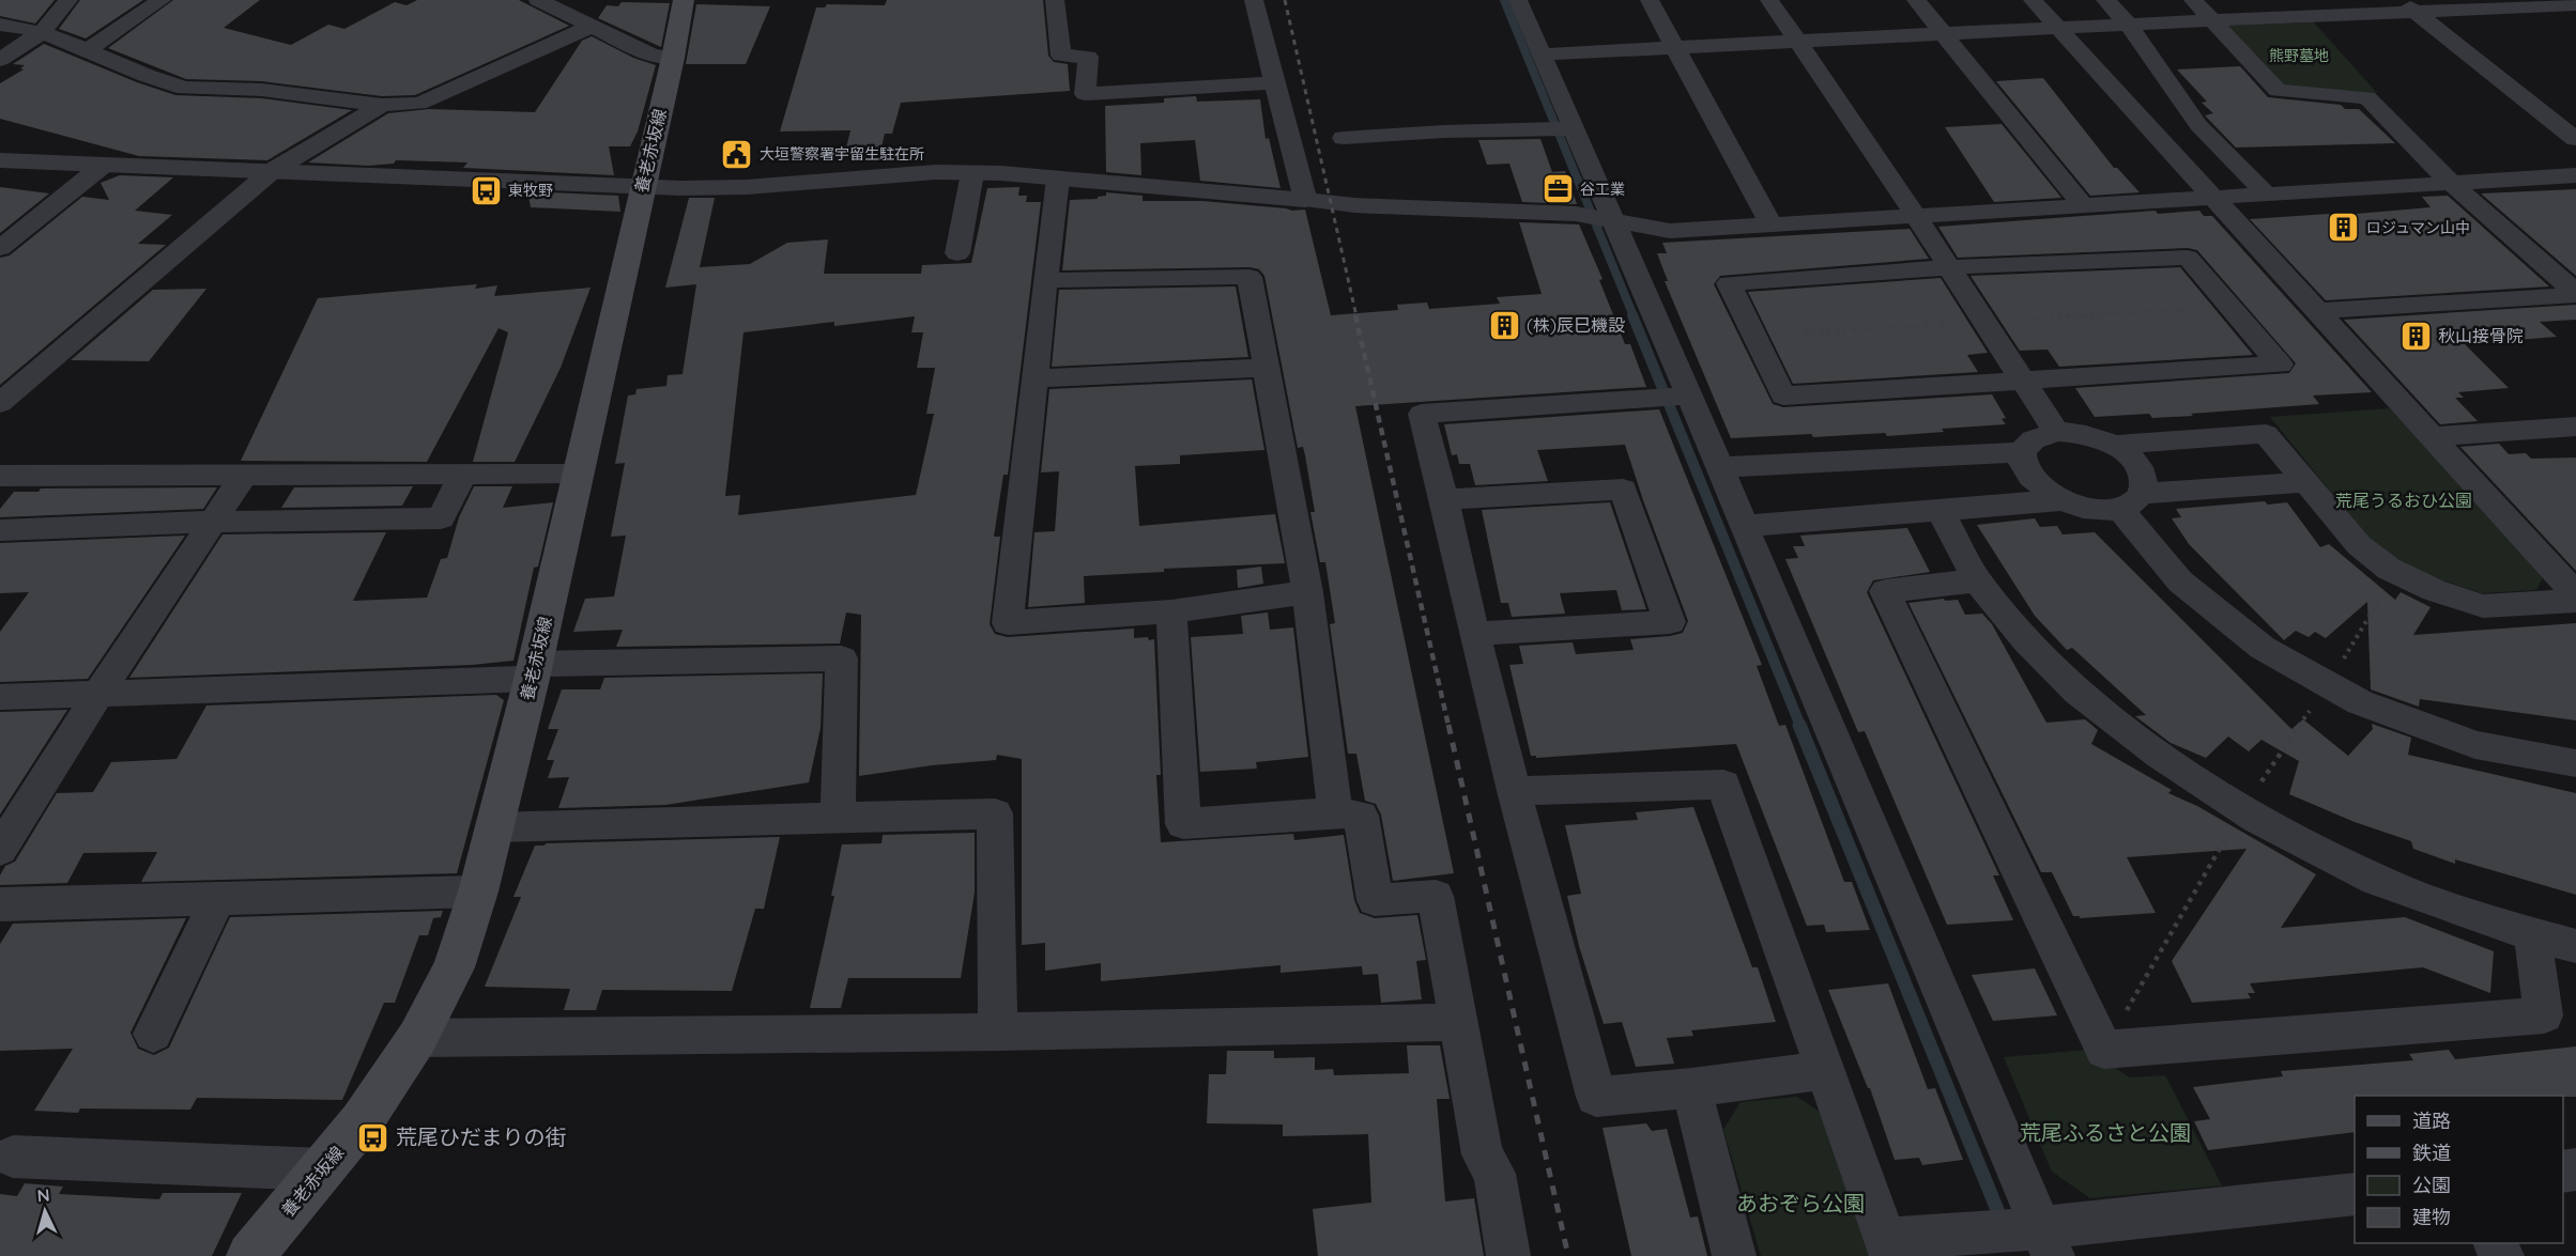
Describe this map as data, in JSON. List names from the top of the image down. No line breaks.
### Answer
{"streets":{"main road":["養老赤坂線"]},"parks":["熊野墓地","荒尾うるおひ公園","荒尾ふるさと公園","あおぞら公園"],"places":{"public building":["大垣警察署宇留生駐在所"],"office":["谷工業"],"bus stop":["東牧野","荒尾ひだまりの街"],"building":["ロジュマン山中","(株)辰巳機設","秋山接骨院"]},"legend":["道路","鉄道","公園","建物"],"north":"top"}
